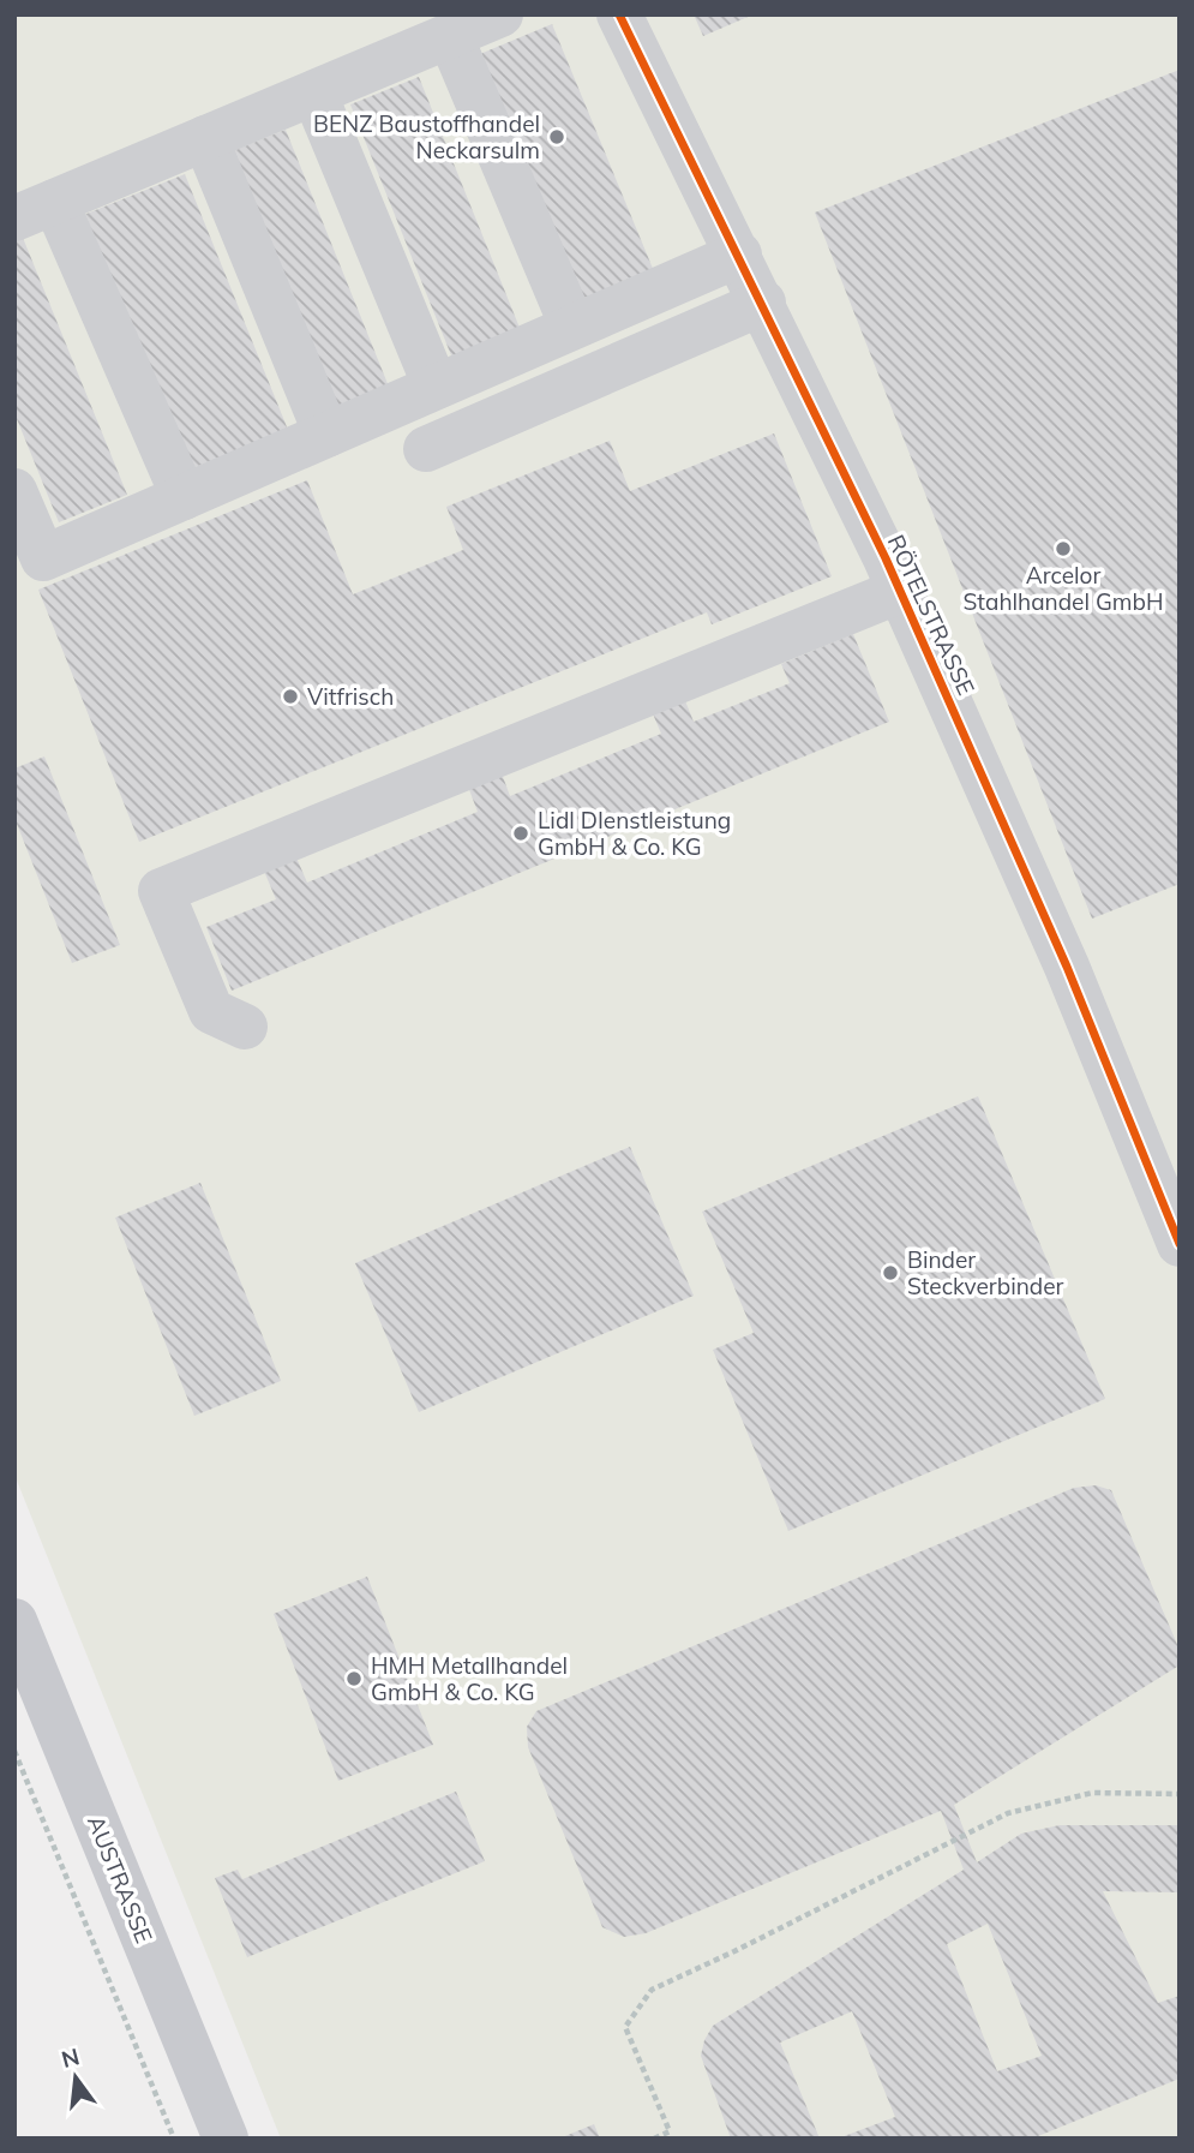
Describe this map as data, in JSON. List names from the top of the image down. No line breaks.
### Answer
{"streets":{"main road":["AUSTRASSE"],"street":["RÖTELSTRASSE"]},"places":["BENZ Baustoffhandel Neckarsulm","Arcelor Stahlhandel GmbH","Vitfrisch","Lidl DIenstleistung GmbH & Co. KG","Binder Steckverbinder","HMH Metallhandel GmbH & Co. KG"],"north":"top"}
